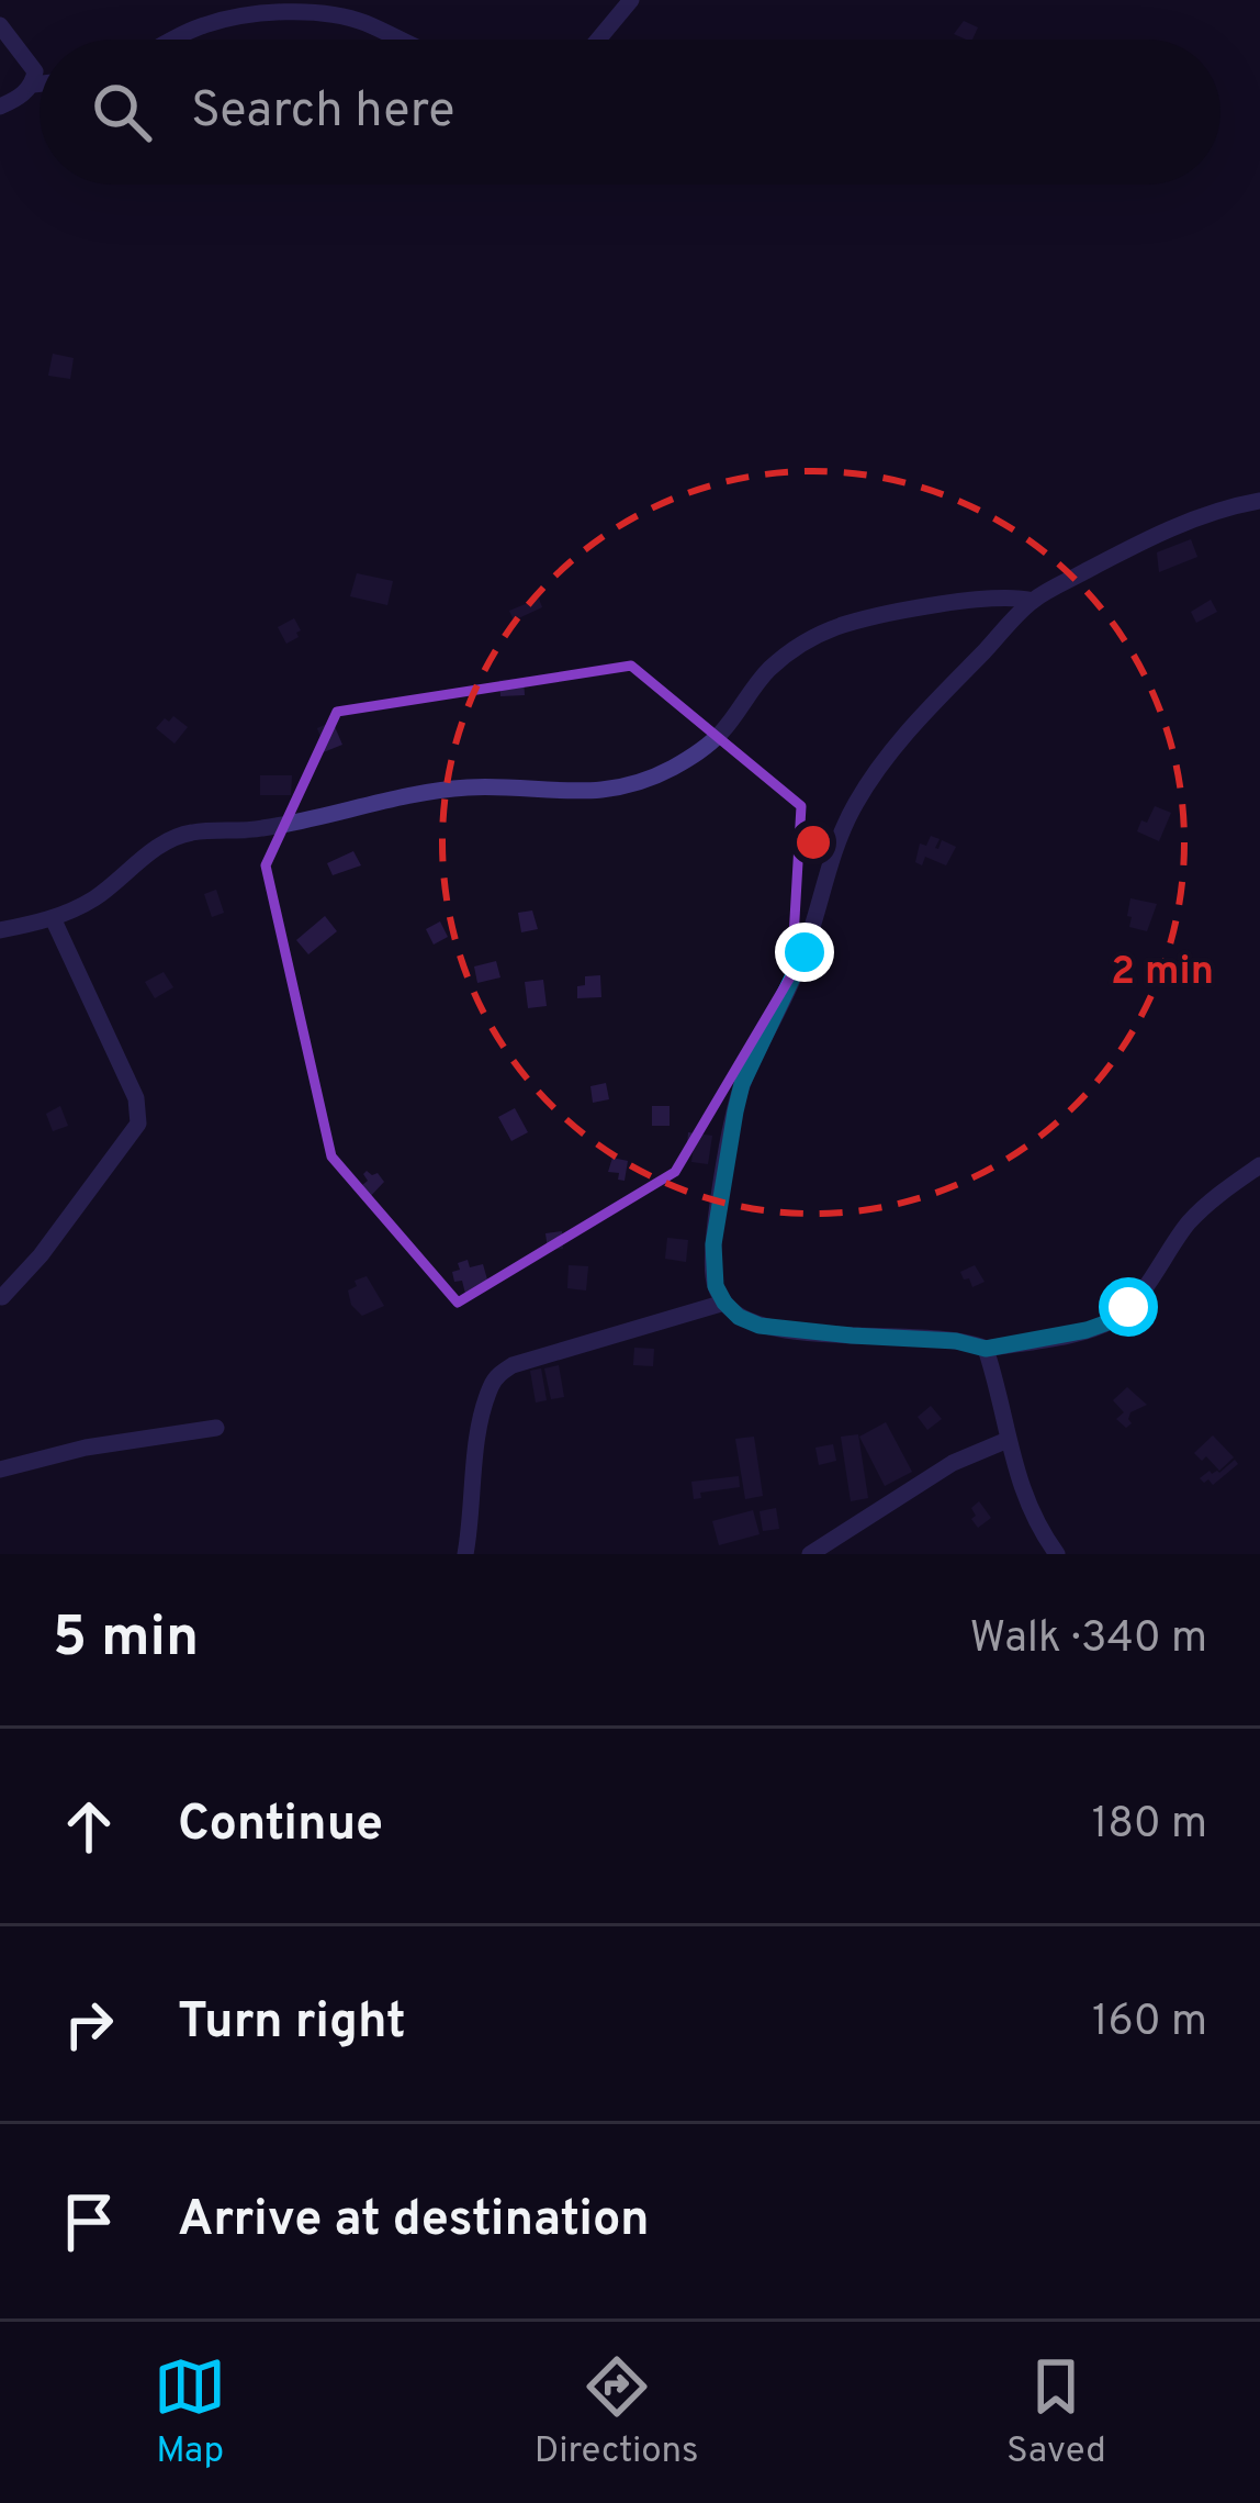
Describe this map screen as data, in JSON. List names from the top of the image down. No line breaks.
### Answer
{"page":{"search":"Search here","heading":["5 min","Walk · 340 m"],"list":[["Continue","180 m"],["Turn right","160 m"],"Arrive at destination"],"nav":["Map","Directions","Saved"]},"rings":["2 min"]}
